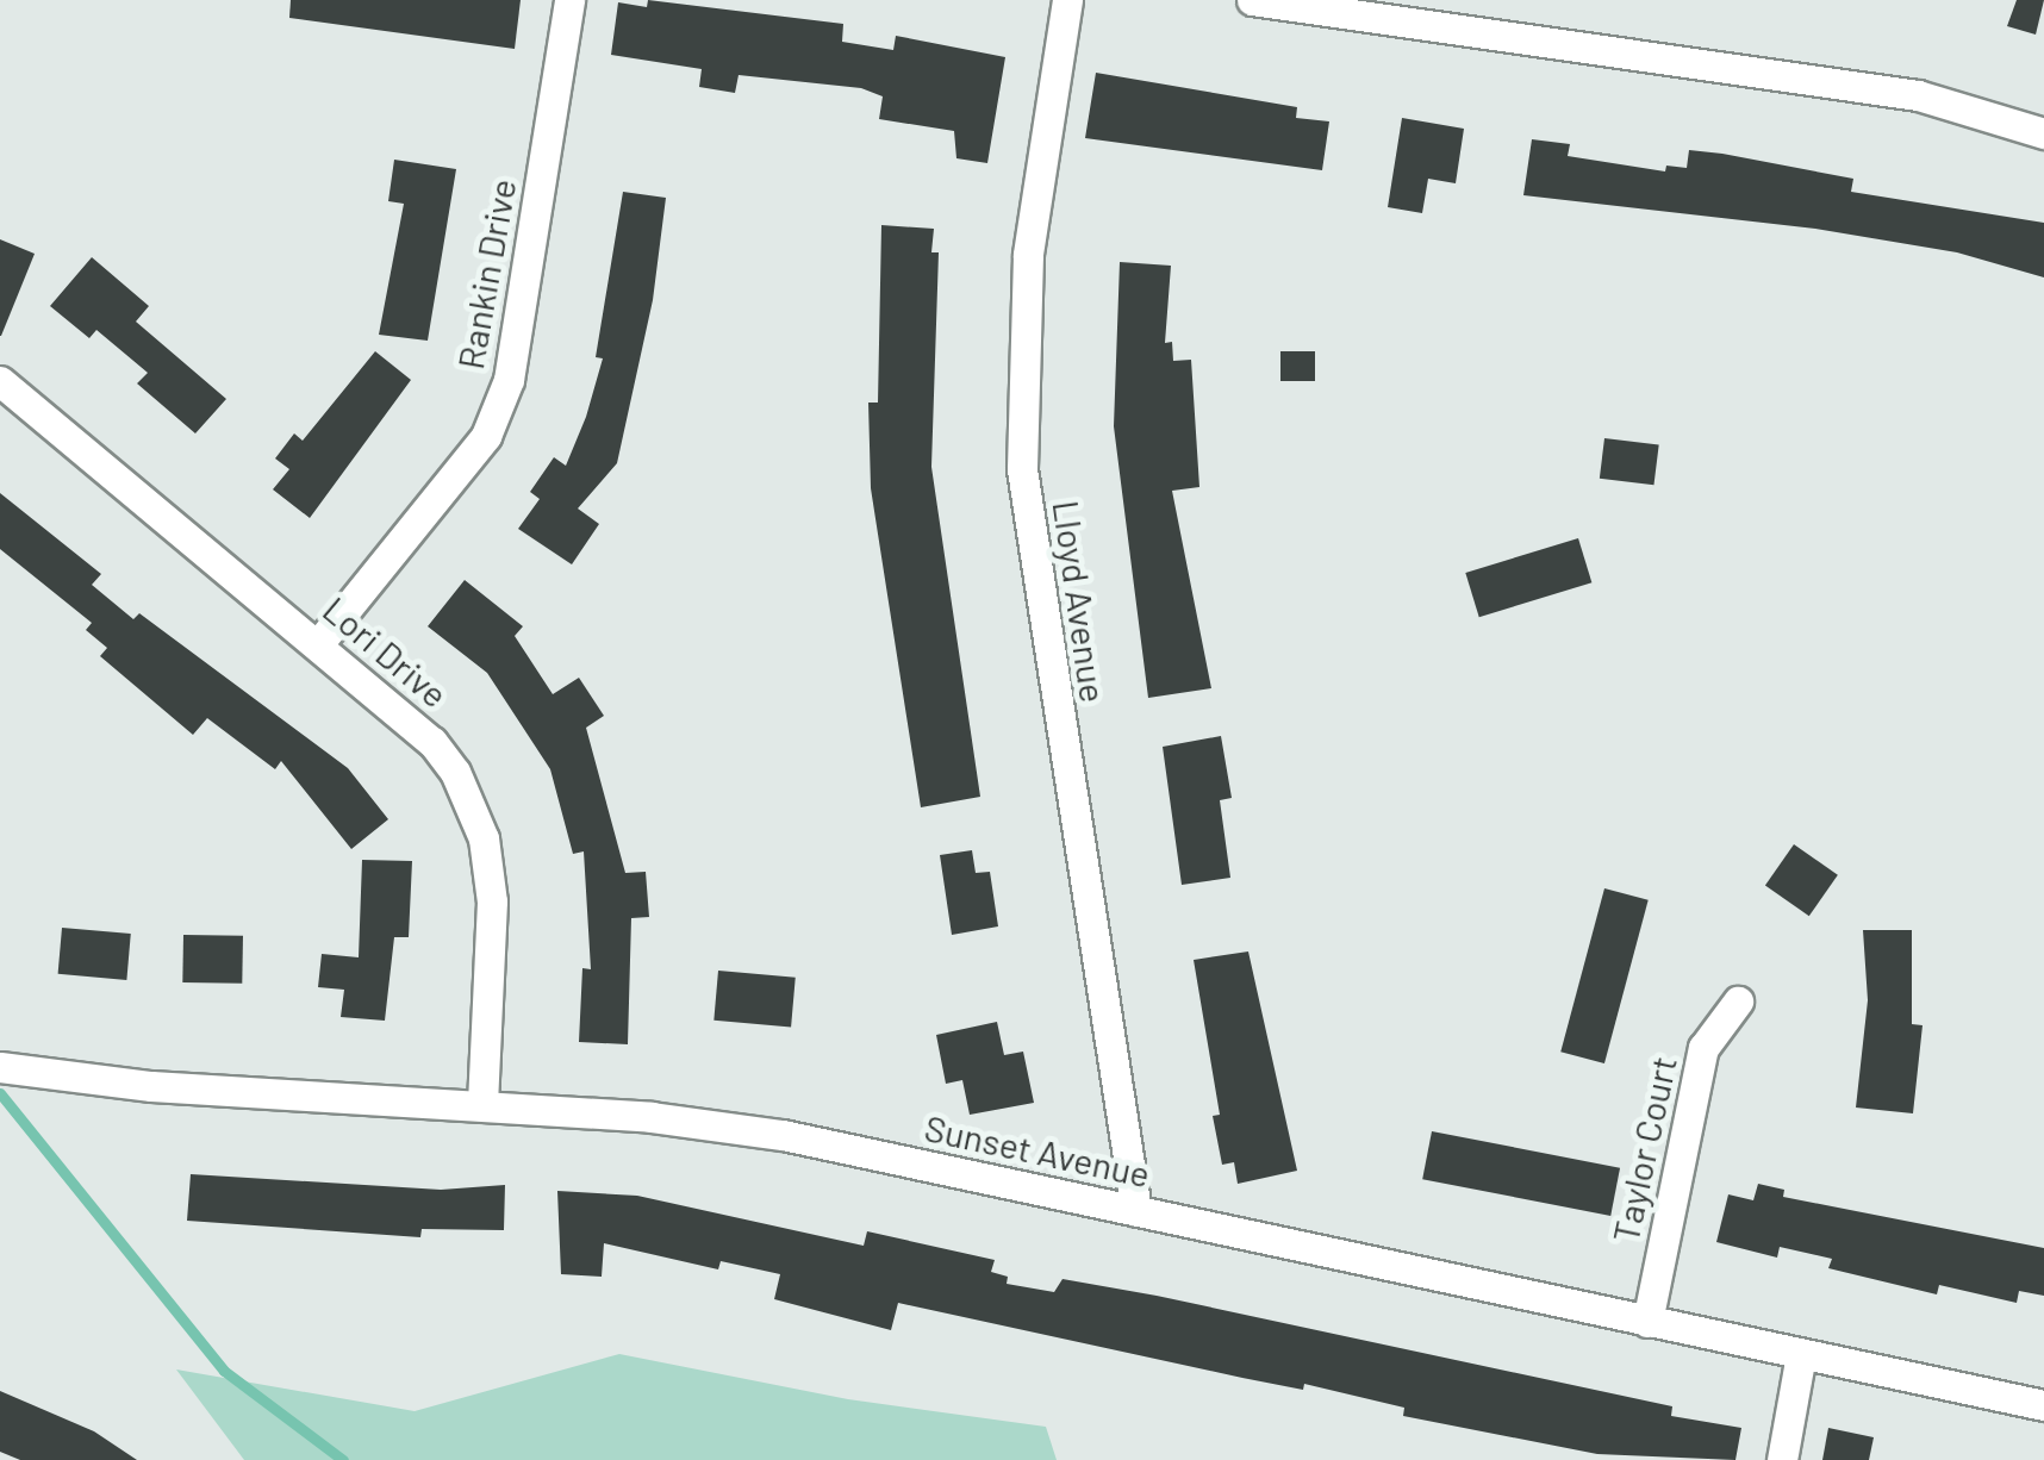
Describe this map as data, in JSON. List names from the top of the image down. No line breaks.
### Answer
{"streets":{"street":["Rankin Drive","Lloyd Avenue","Lori Drive","Taylor Court","Sunset Avenue"]},"crossings":[["Rankin Drive","Lori Drive"],["Lloyd Avenue","Sunset Avenue"],["Lori Drive","Sunset Avenue"],["Taylor Court","Sunset Avenue"]]}
